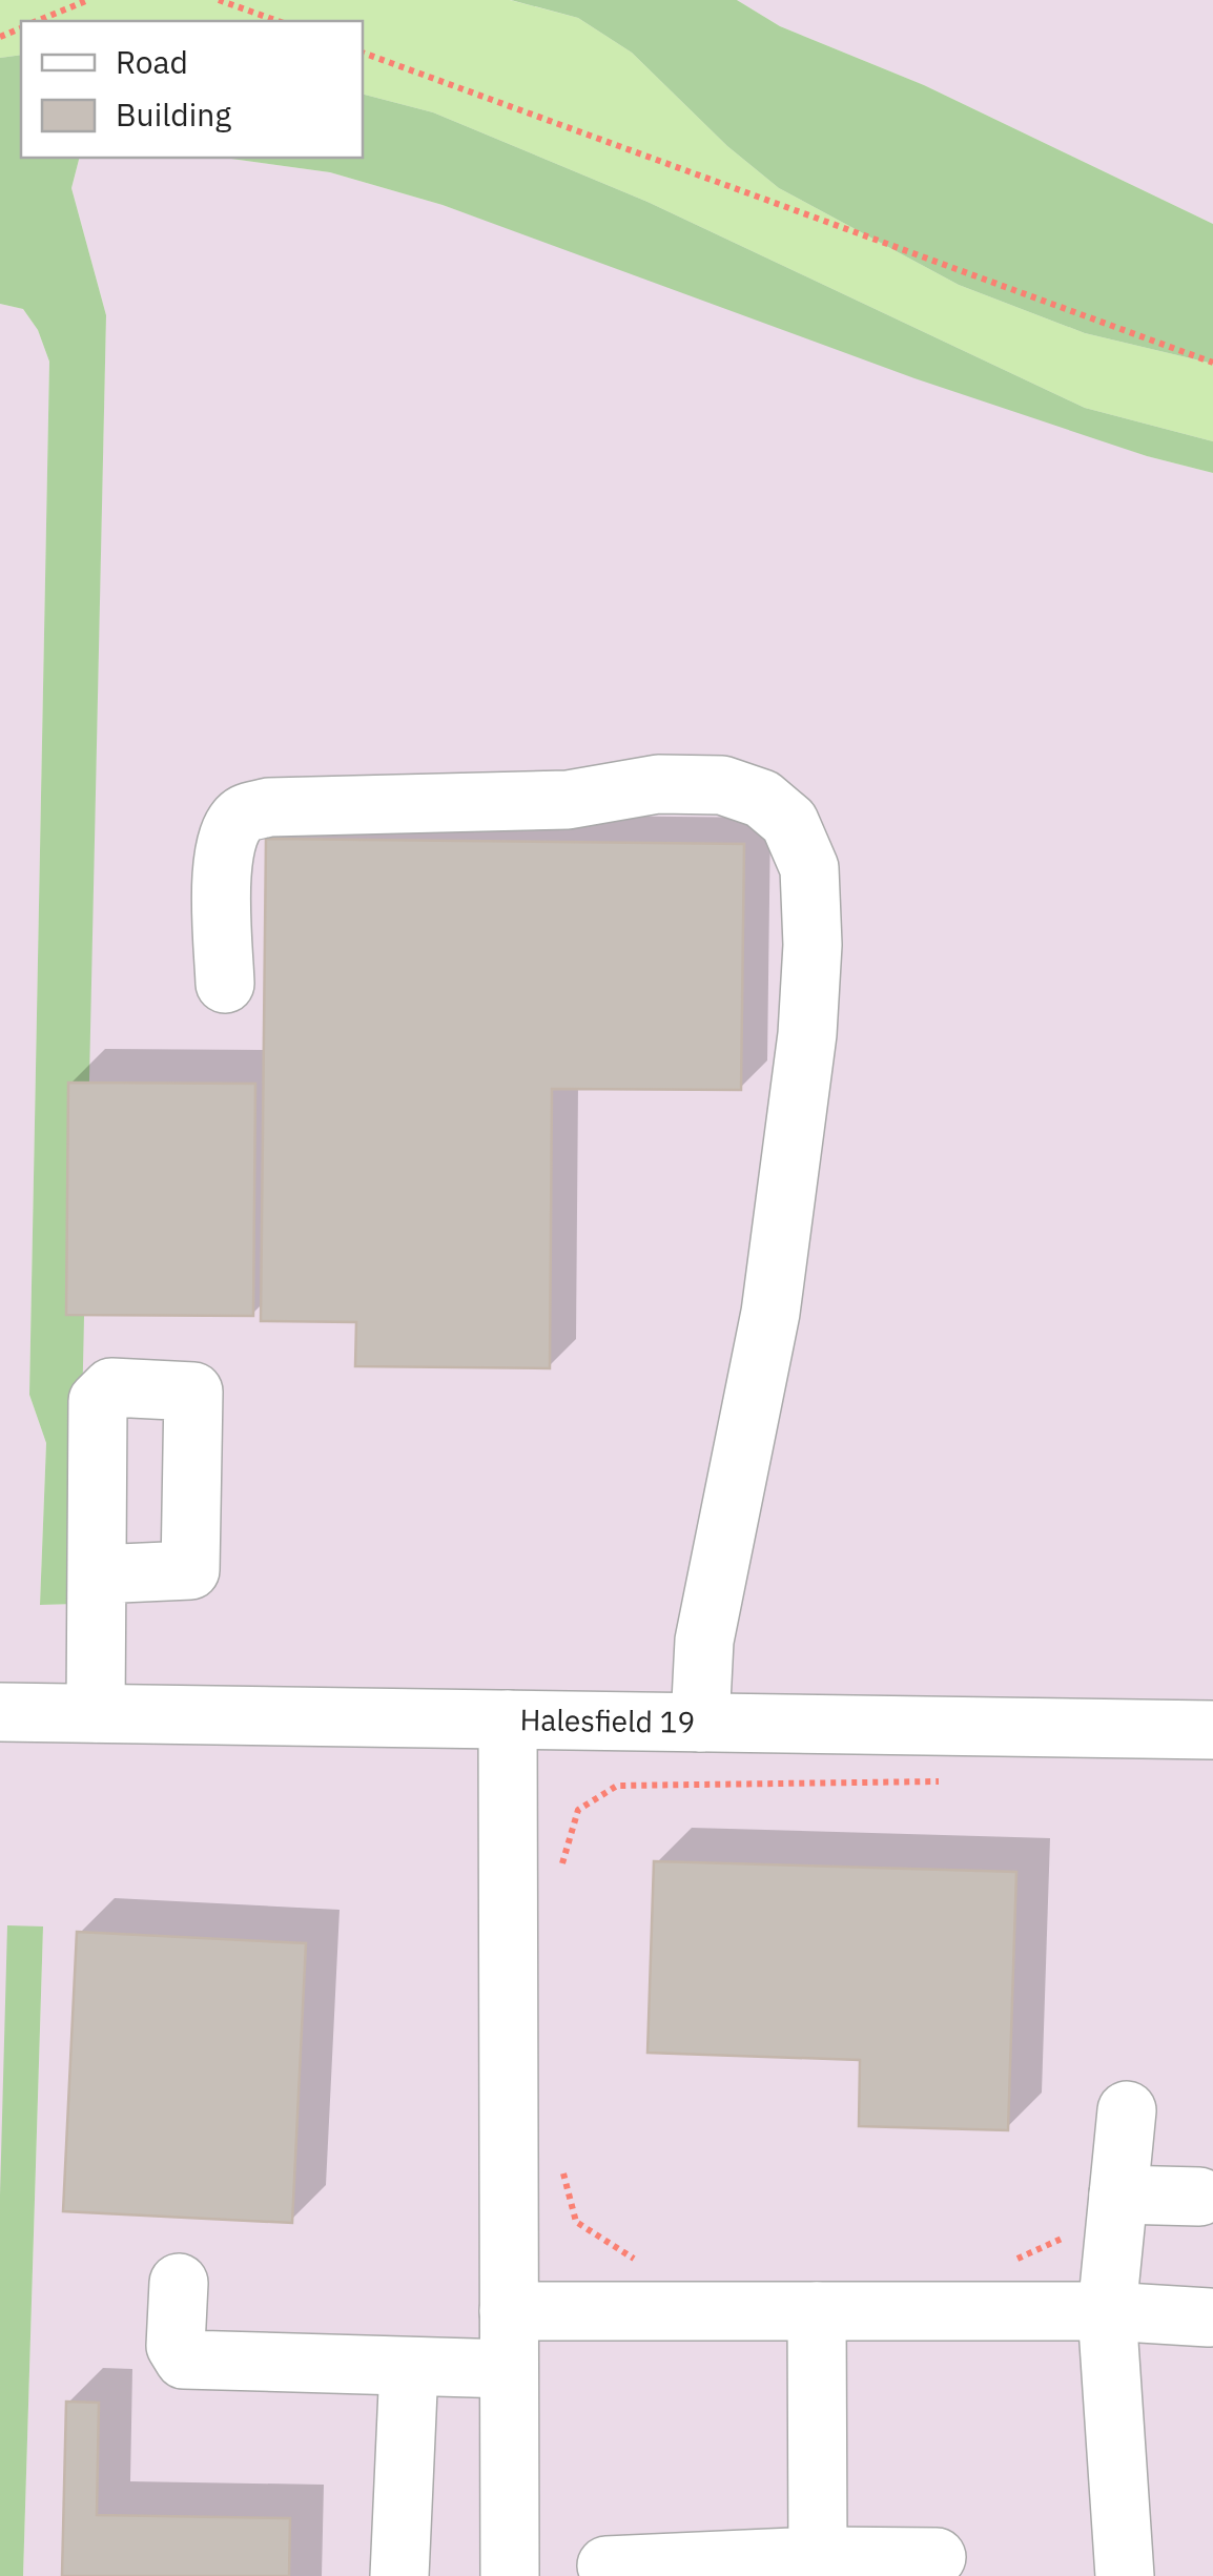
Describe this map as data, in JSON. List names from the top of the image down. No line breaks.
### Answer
{"streets":{"street":["Halesfield 19"]},"legend":["Road","Building"]}
